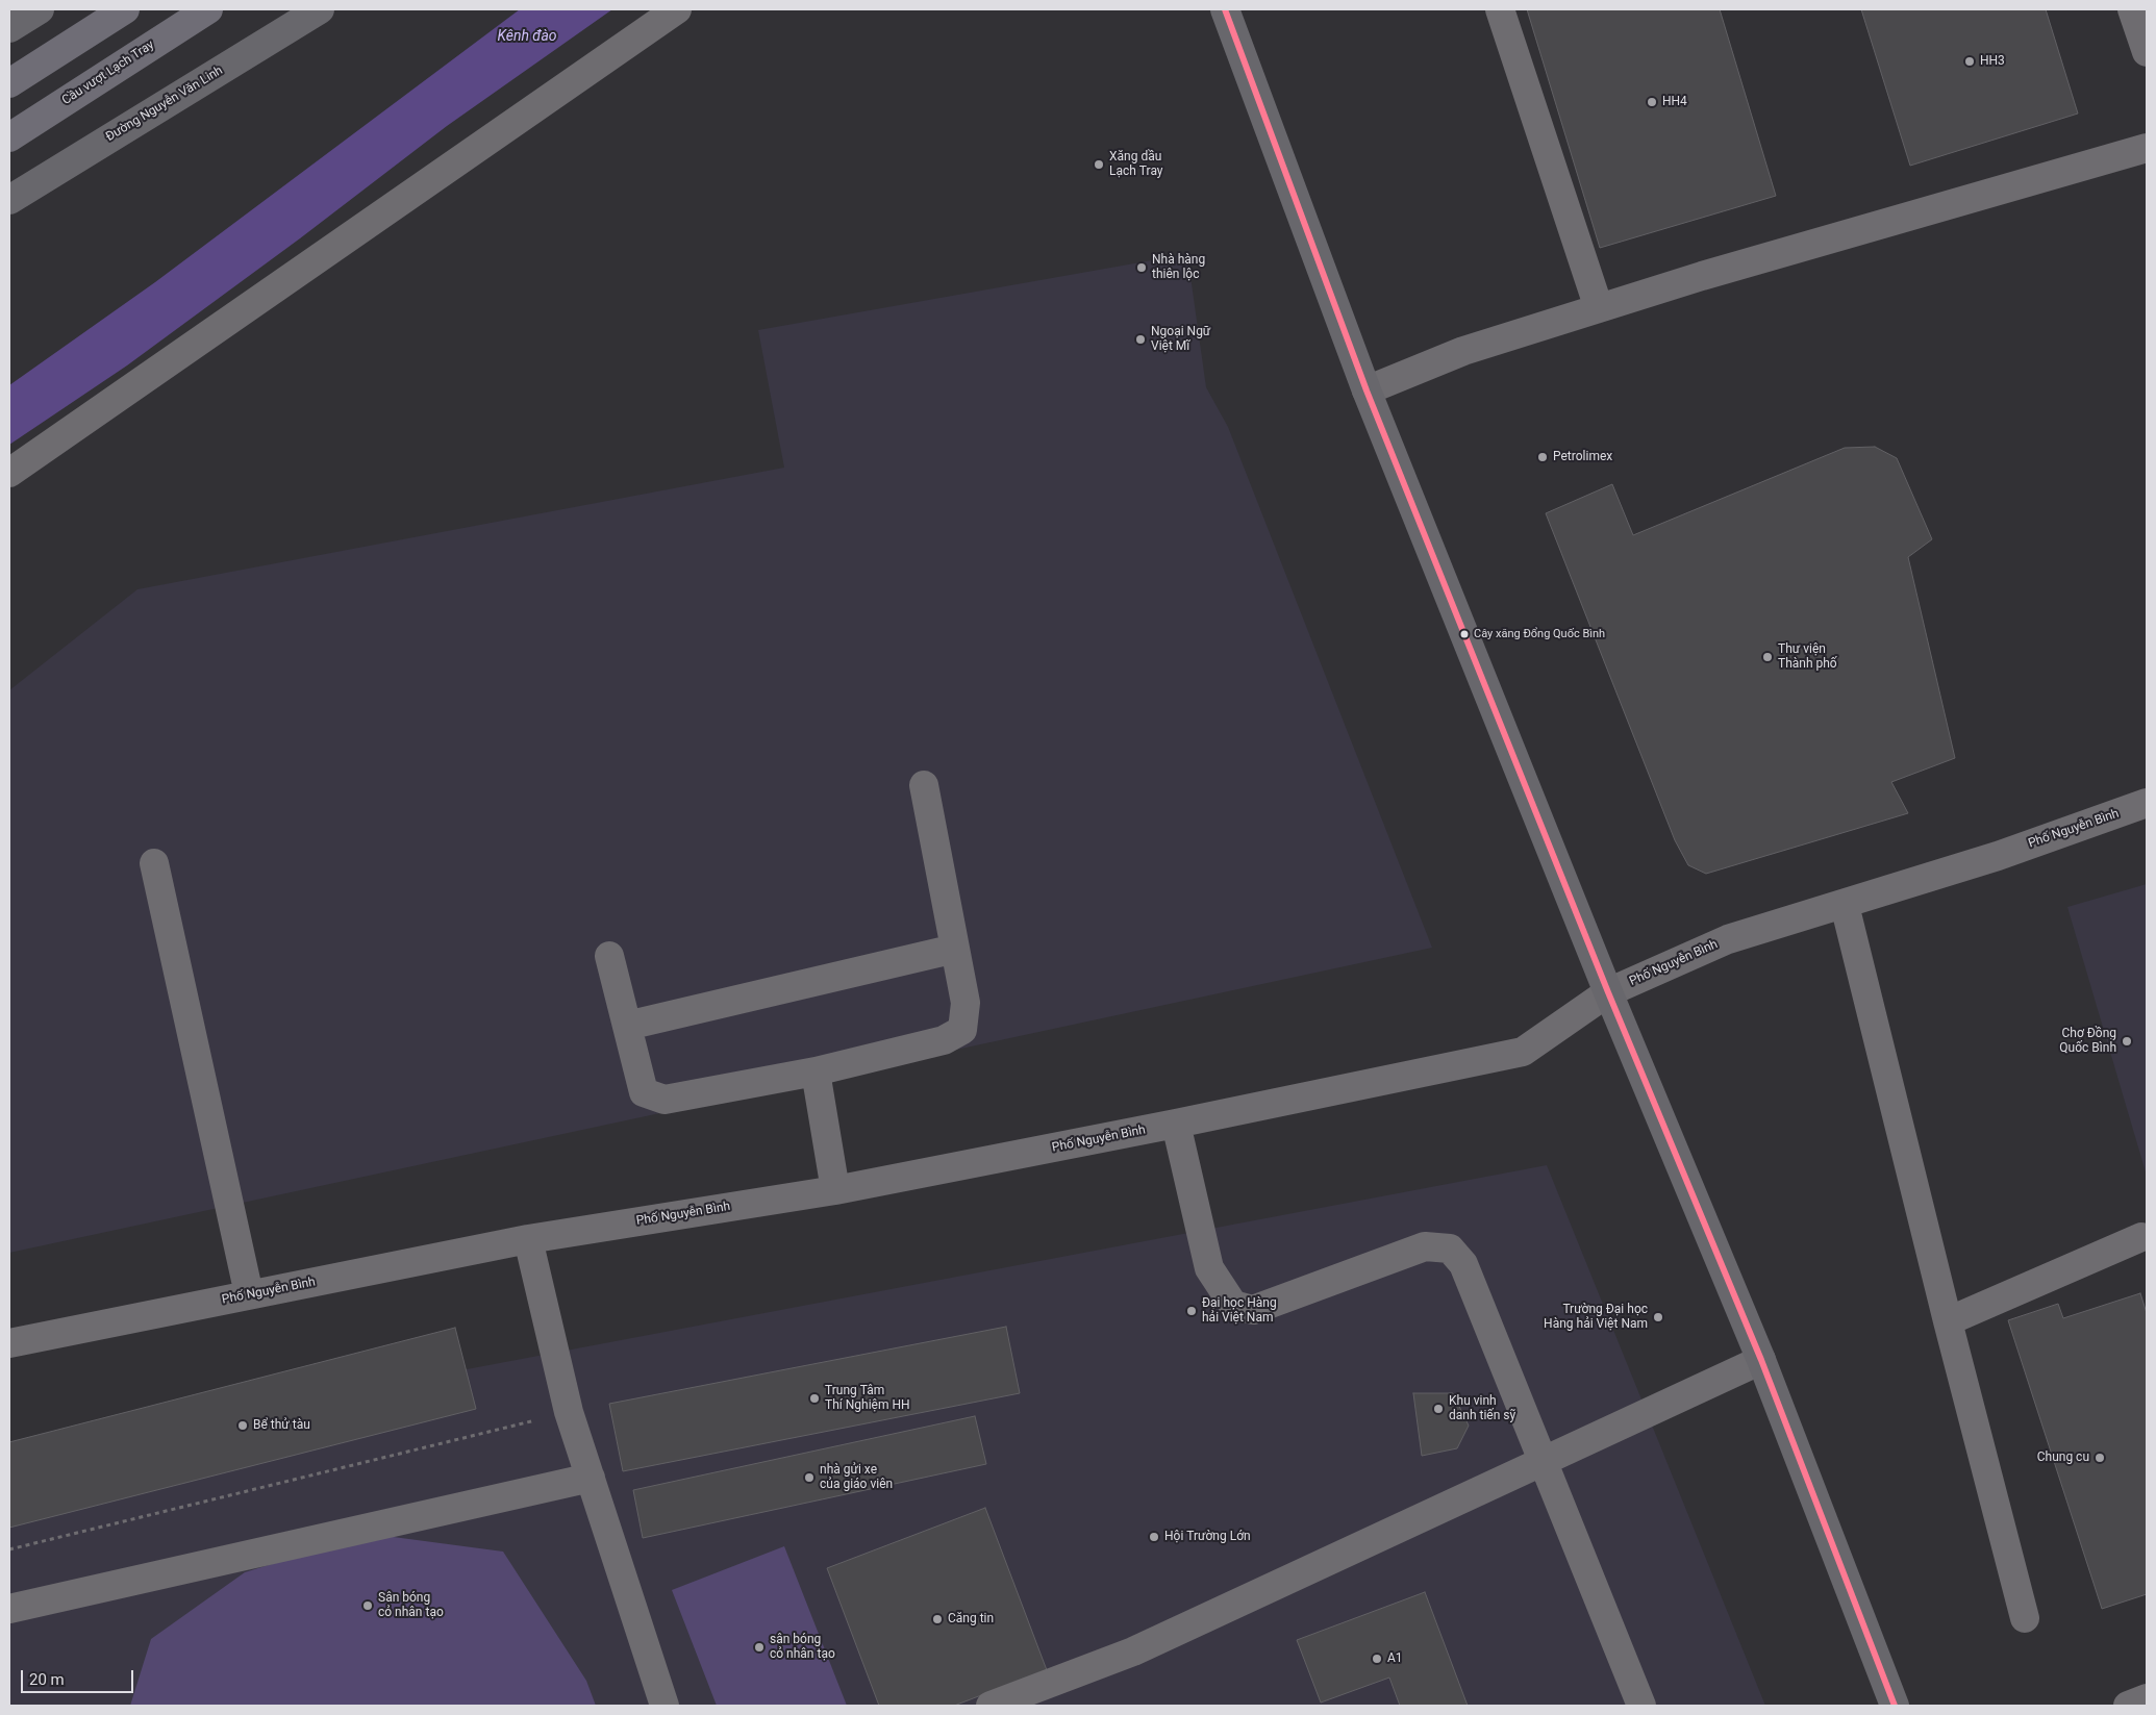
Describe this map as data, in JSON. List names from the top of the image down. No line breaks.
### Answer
{"streets":{"highway":["Cầu vượt Lạch Tray"],"main road":["Đường Nguyễn Văn Linh"],"street":["Phố Nguyễn Bình"]},"water":["Kênh đào"],"places":["HH3","HH4","Xăng dầu Lạch Tray","Nhà hàng thiên lộc","Ngoại Ngữ Việt Mĩ","Petrolimex","Cây xăng Đổng Quốc Bình","Thư viện Thành phố","Chợ Đồng Quốc Bình","Đại học Hàng hải Việt Nam","Trường Đại học Hàng hải Việt Nam","Trung Tâm Thí Nghiệm HH","Khu vinh danh tiến sỹ","Bể thử tàu","Chung cu","nhà gửi xe của giáo viên","Hội Trường Lớn","Sân bóng cỏ nhân tạo","Căng tin","sân bóng cỏ nhân tạo","A1"],"scale_bar":"20 m"}
